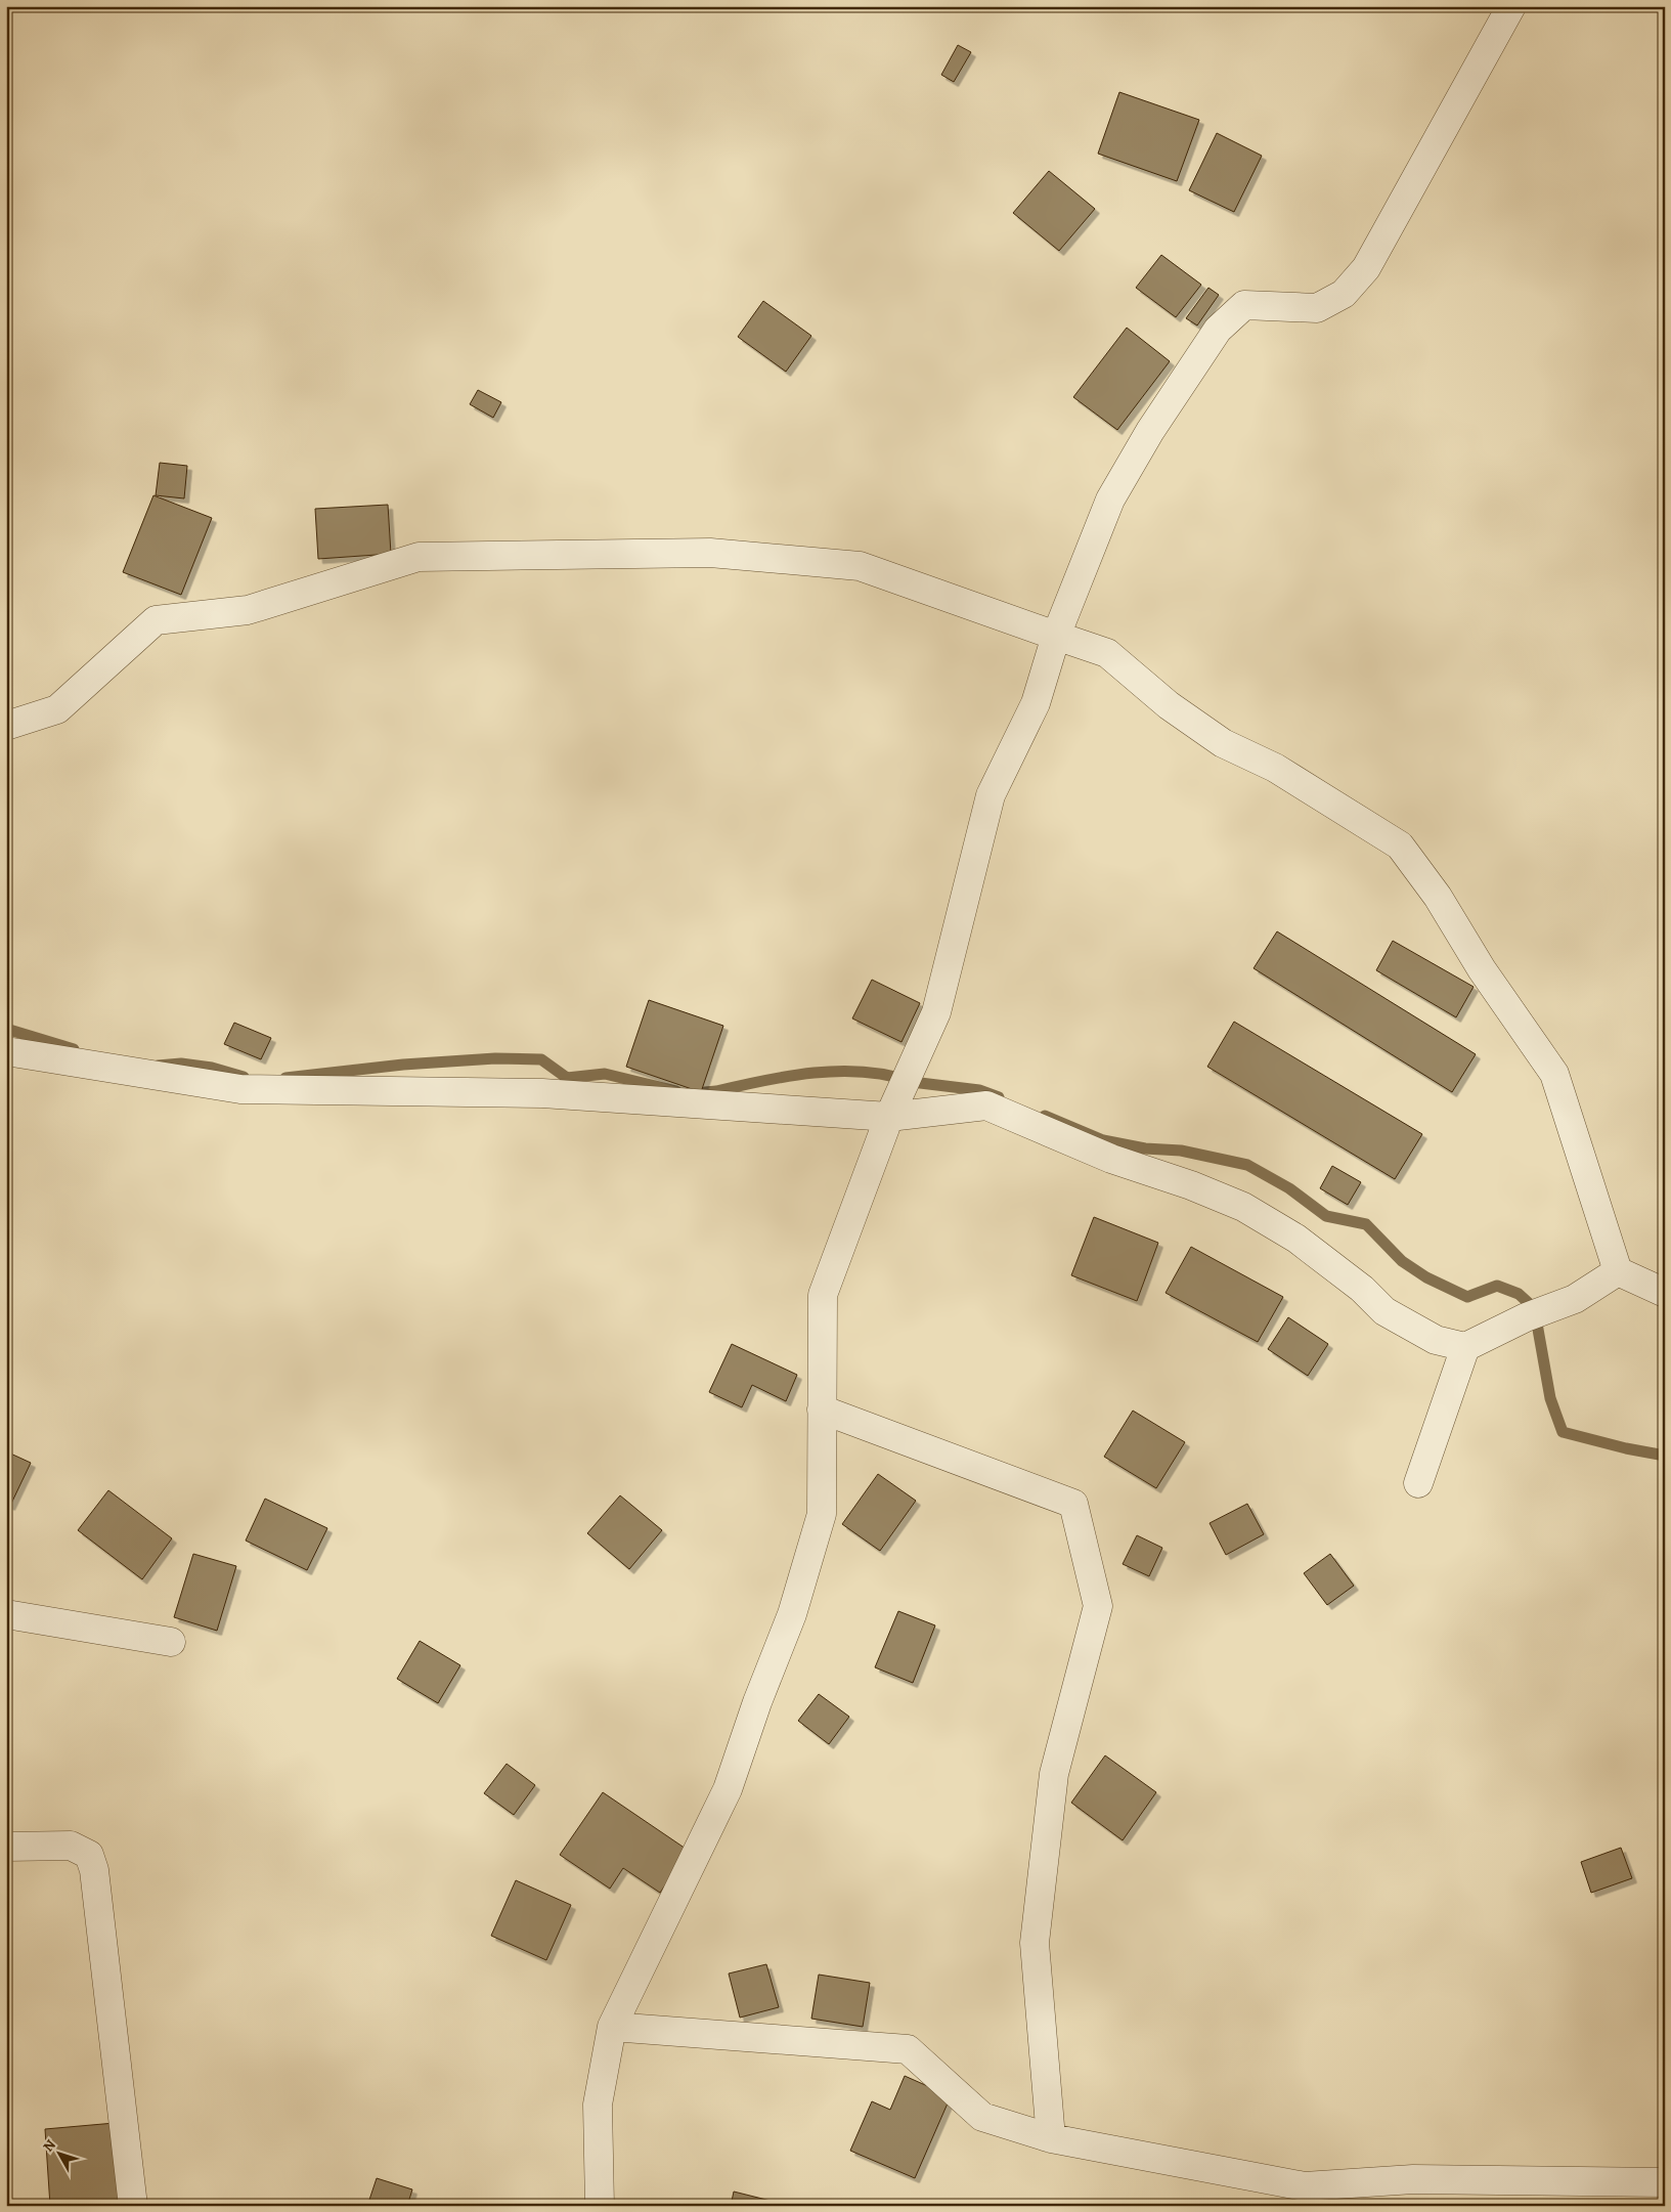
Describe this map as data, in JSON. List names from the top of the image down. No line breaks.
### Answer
{"north":"top left"}
